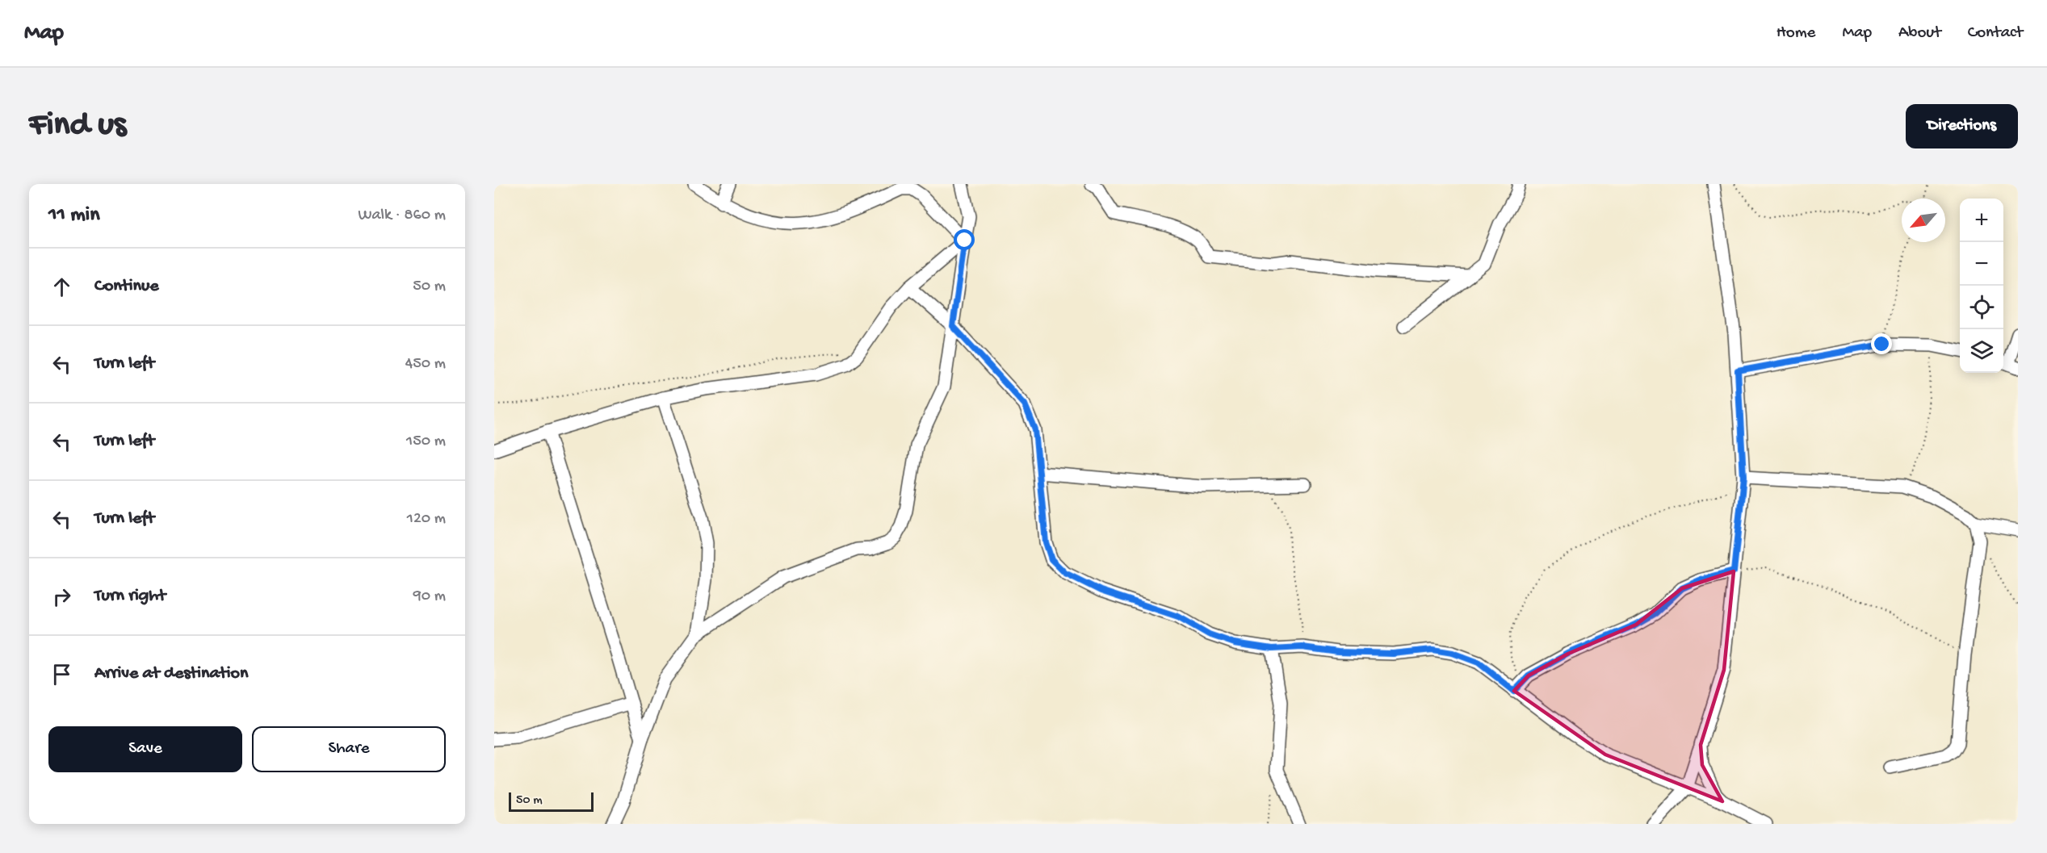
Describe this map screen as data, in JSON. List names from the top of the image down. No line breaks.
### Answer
{"scale_bar":"50 m","north":"bottom left","page":{"header":"Map","nav":["Home","Map","About","Contact"],"buttons":["Directions",["Save","Share"]],"title":"Find us","heading":["11 min","Walk · 860 m"],"map_buttons":["+","−"],"list":[["Continue","50 m"],["Turn left","450 m"],["Turn left","150 m"],["Turn left","120 m"],["Turn right","90 m"],"Arrive at destination"],"scale":"50 m"}}
